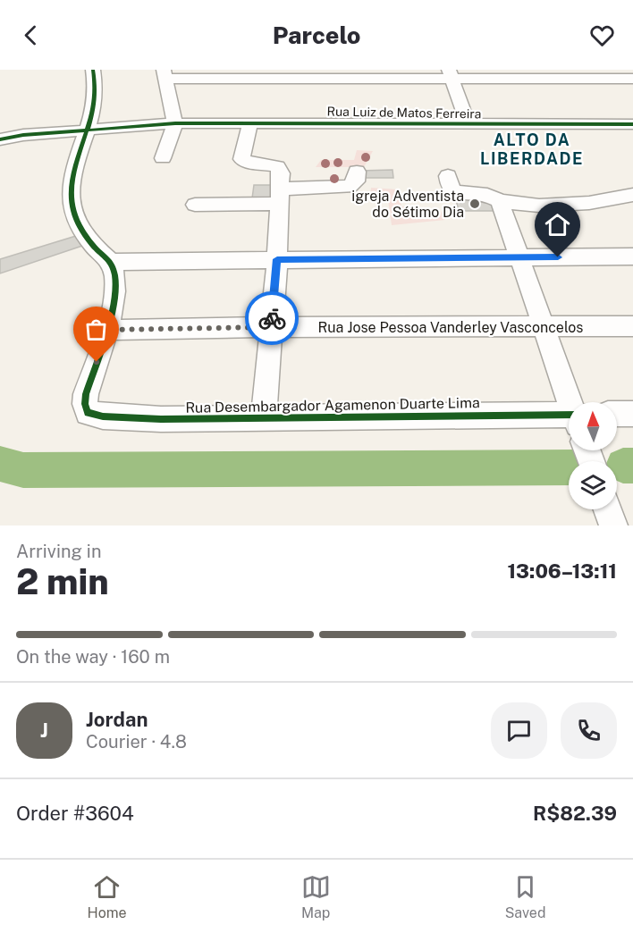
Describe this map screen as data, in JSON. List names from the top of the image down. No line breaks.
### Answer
{"streets":{"street":["Rua Luiz de Matos Ferreira","Rua Jose Pessoa Vanderley Vasconcelos","Rua Desembargador Agamenon Duarte Lima"]},"crossings":[["Rua Jose Pessoa Vanderley Vasconcelos","Rua Desembargador Agamenon Duarte Lima"]],"districts":["ALTO DA LIBERDADE"],"places":["igreja Adventista do Sétimo Dia"],"north":"top","page":{"header":"Parcelo","heading":["2 min","Arriving in","13:06–13:11"],"panel":["Jordan","Courier · 4.8","Order #3604","R$82.39"],"bar":"On the way · 160 m","round":"J","tabs":["Home","Map","Saved"]}}
